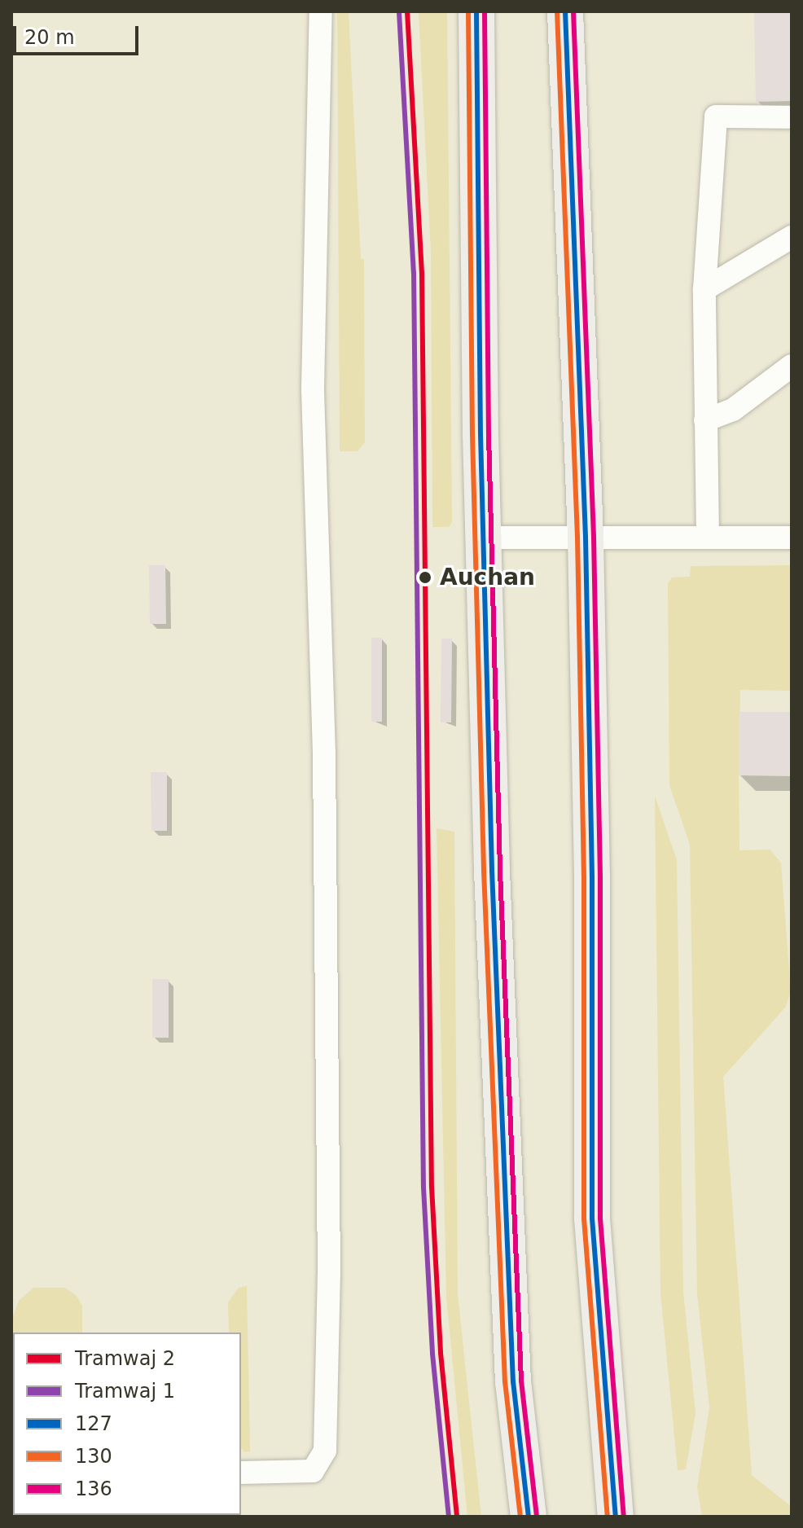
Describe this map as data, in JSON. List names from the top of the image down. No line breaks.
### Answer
{"places":["Auchan"],"lines":["tram line 2","transit line 127","transit line 130","transit line 136","tram line 1"],"legend":["Tramwaj 2","Tramwaj 1","127","130","136"],"scale_bar":"20 m"}
